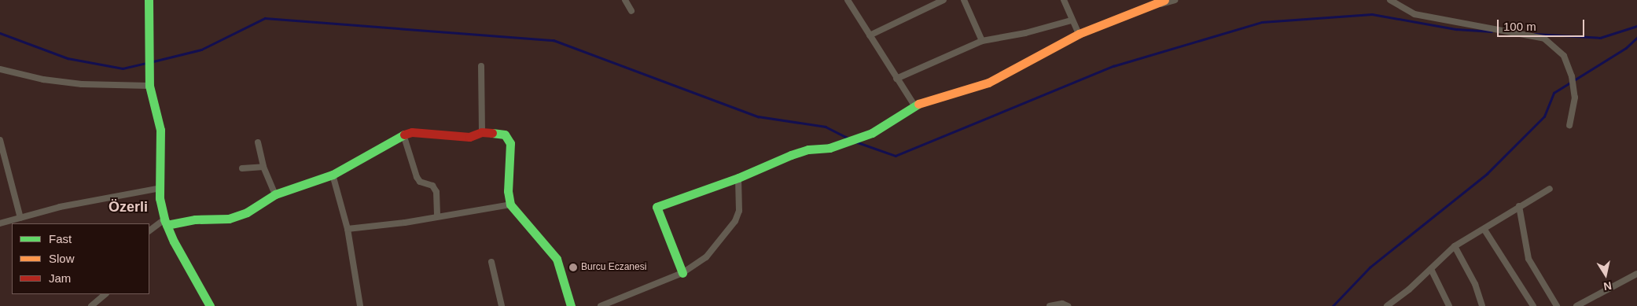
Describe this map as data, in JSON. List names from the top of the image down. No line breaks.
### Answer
{"districts":["Özerli"],"places":["Burcu Eczanesi"],"legend":["Fast","Slow","Jam"],"scale_bar":"100 m","north":"bottom"}
